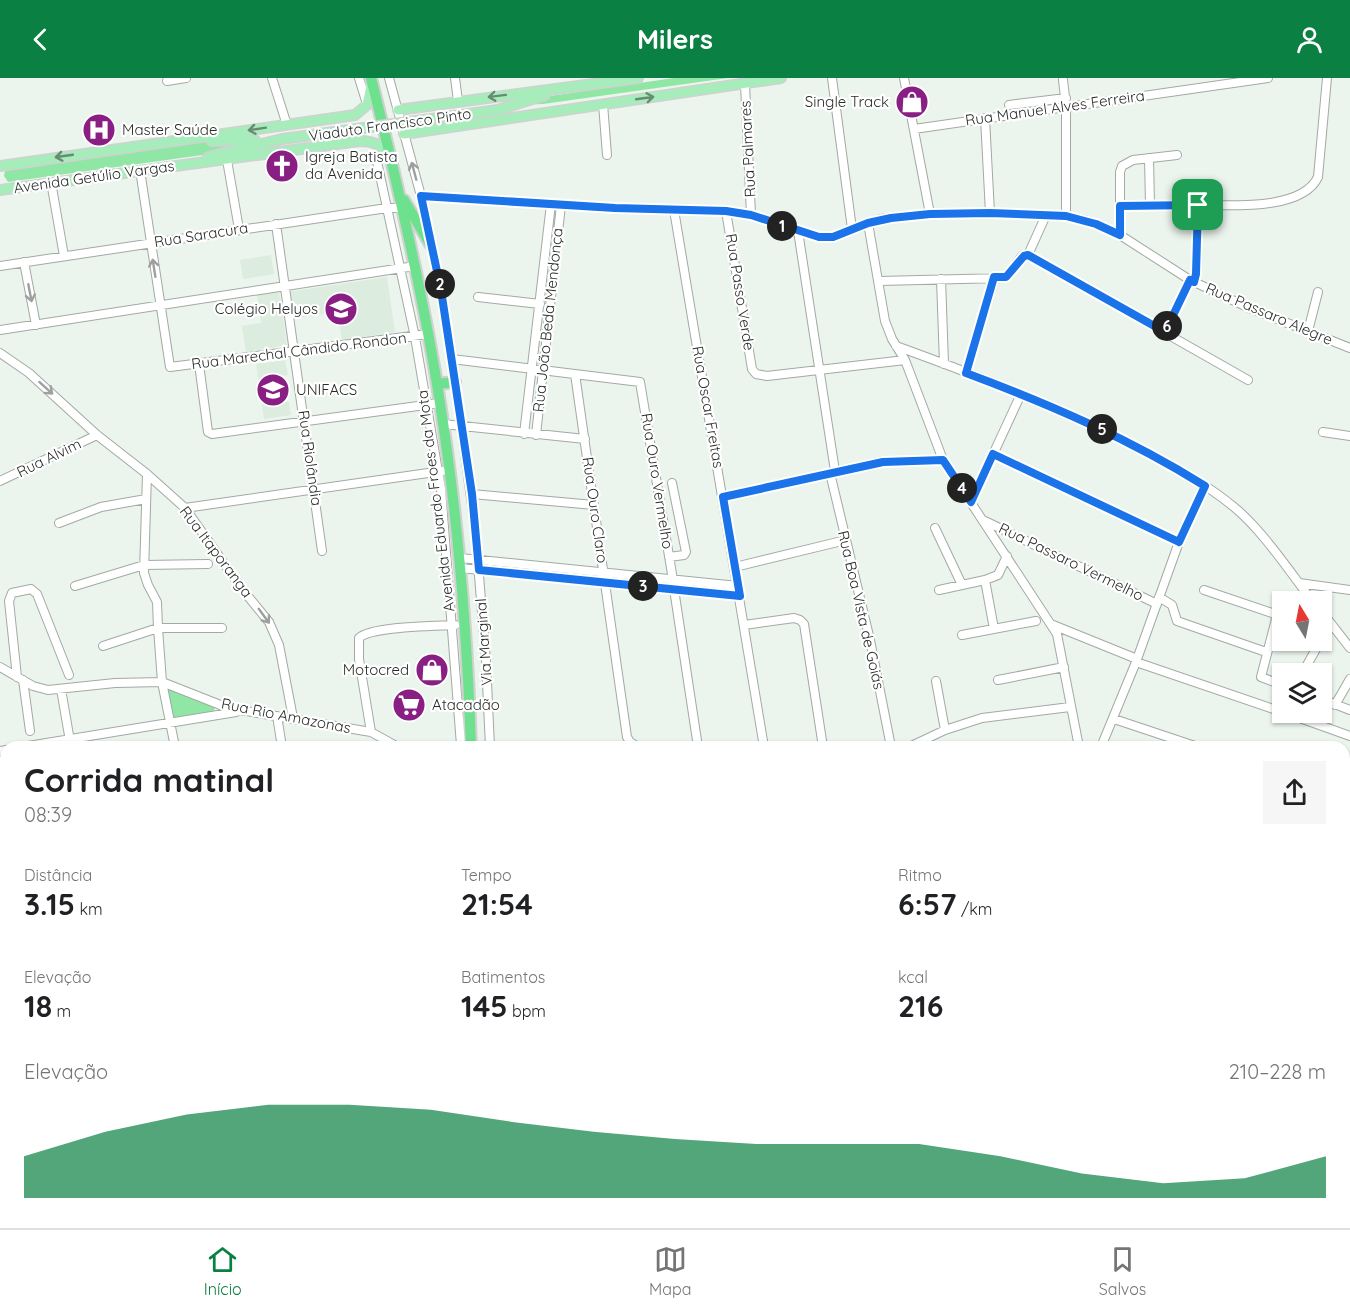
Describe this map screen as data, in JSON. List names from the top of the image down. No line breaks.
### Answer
{"streets":{"highway":["Avenida Eduardo Froes da Mota"],"main road":["Viaduto Francisco Pinto","Avenida Getúlio Vargas"],"street":["Rua Manuel Alves Ferreira","Rua Palmares","Rua Saracura","Rua Passo Verde","Rua Passaro Alegre","Rua João Beda Mendonça","Rua Marechal Cândido Rondon","Rua Oscar Freitas","Rua Alvim","Rua Riolândia","Rua Ouro Vermelho","Rua Ouro Claro","Rua Itaporanga","Rua Passaro Vermelho","Rua Boa Vista de Goiás","Via Marginal","Rua Rio Amazonas"]},"crossings":[["Viaduto Francisco Pinto","Avenida Getúlio Vargas"],["Rua Palmares","Rua Passaro Alegre"],["Rua Saracura","Rua Riolândia"],["Rua Saracura","Avenida Eduardo Froes da Mota"],["Rua Passo Verde","Rua Passaro Alegre"],["Rua Passo Verde","Rua Boa Vista de Goiás"],["Rua Passaro Alegre","Rua João Beda Mendonça"],["Rua Passaro Alegre","Rua Oscar Freitas"],["Rua Passaro Alegre","Rua Boa Vista de Goiás"],["Rua Passaro Alegre","Via Marginal"],["Rua Marechal Cândido Rondon","Rua Riolândia"],["Rua Marechal Cândido Rondon","Avenida Eduardo Froes da Mota"],["Rua Alvim","Rua Itaporanga"],["Rua Ouro Vermelho","Rua Ouro Claro"],["Rua Itaporanga","Rua Rio Amazonas"]],"one_way":["Rua Itaporanga"],"places":{"shop":["Single Track","Motocred"],"hospital":["Master Saúde"],"church":["Igreja Batista da Avenida"],"school or university":["Colégio Helyos","UNIFACS"],"supermarket":["Atacadão"]},"north":"top","page":{"header":"Milers","pins":["1","2","6","5","4","3"],"heading":["Corrida matinal","08:39"],"stats":[["Distância","3.15 km"],["Tempo","21:54"],["Ritmo","6:57 /km"],["Elevação","18 m"],["Batimentos","145 bpm"],["kcal","216"]],"chart":["Elevação","210–228 m"],"tabs":["Início","Mapa","Salvos"]}}
